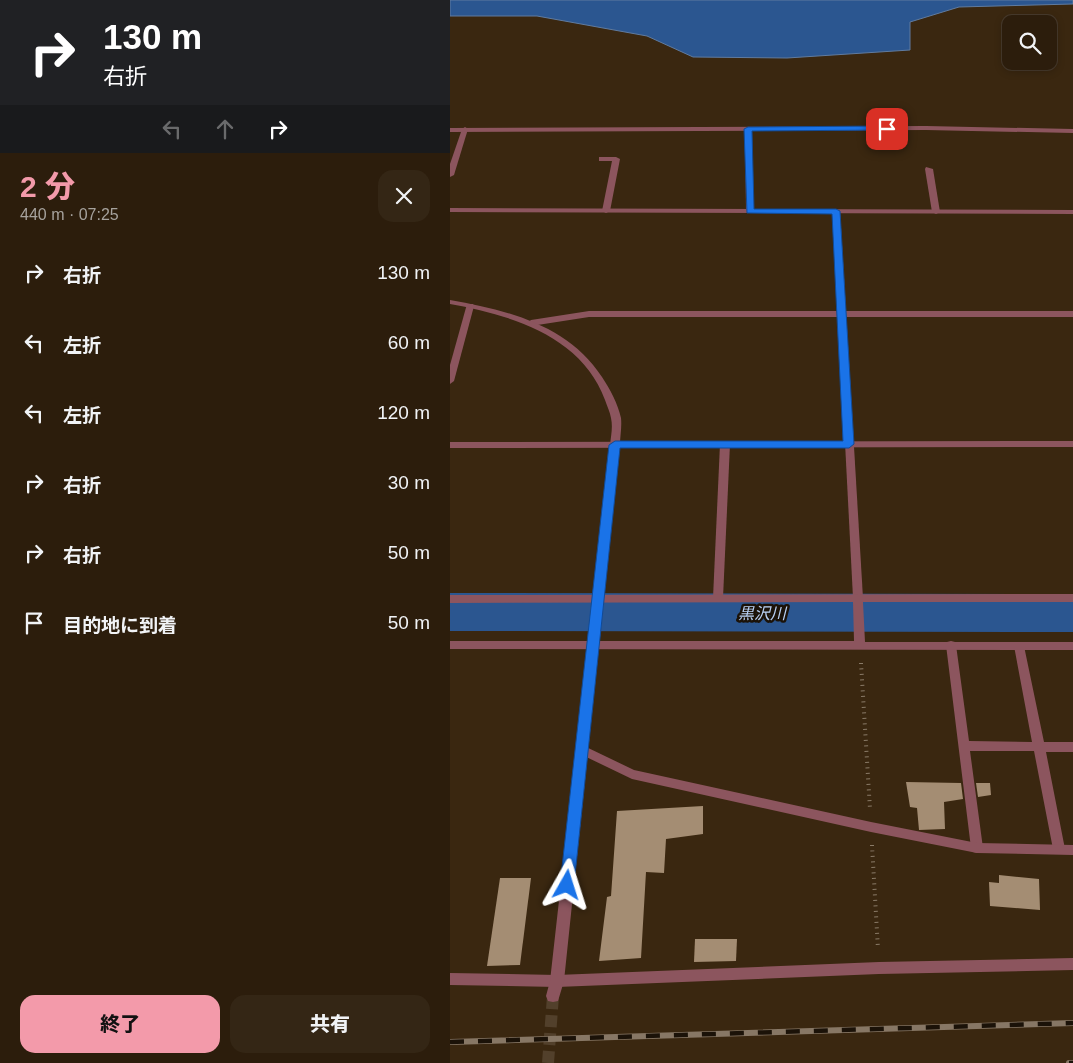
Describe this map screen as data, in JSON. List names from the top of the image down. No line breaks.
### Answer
{"water":["黒沢川"],"page":{"turn":["130 m","右折"],"heading":["2 分","440 m · 07:25"],"list":[{"name":"右折","value":"130 m"},{"name":"左折","value":"60 m"},{"name":"左折","value":"120 m"},{"name":"右折","value":"30 m"},{"name":"右折","value":"50 m"},{"name":"目的地に到着","value":"50 m"}],"buttons":["終了","共有"]}}
